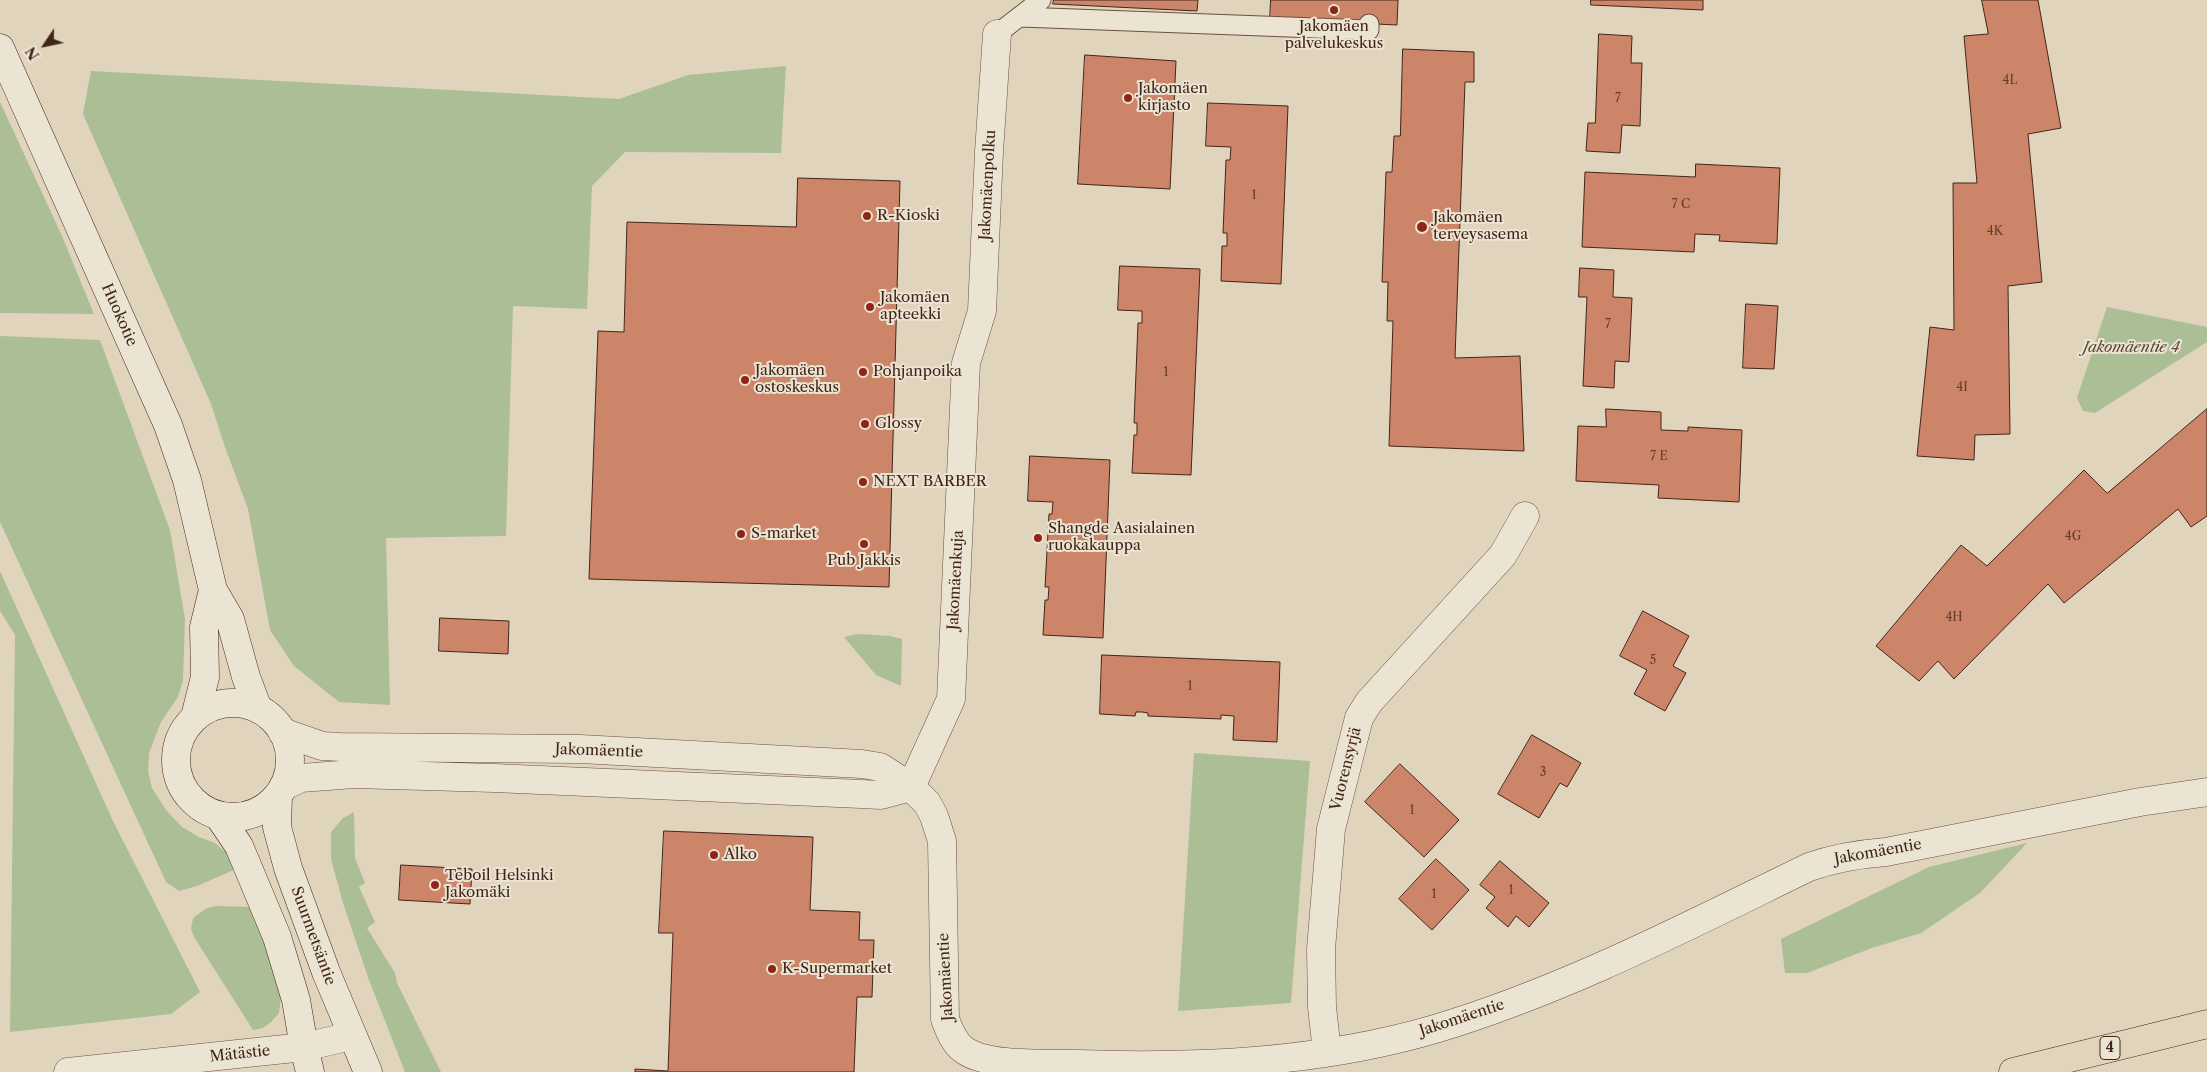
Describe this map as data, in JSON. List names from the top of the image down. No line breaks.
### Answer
{"streets":{"highway":["4"],"street":["Jakomäenpolku","Huokotie","Jakomäenkuja","Jakomäentie","Vuorensyrjä","Suurmetsäntie","Mätästie"]},"crossings":[["Jakomäenpolku","Jakomäenkuja"],["Huokotie","Jakomäentie"],["Huokotie","Suurmetsäntie"],["Jakomäenkuja","Jakomäentie"],["Jakomäentie","Vuorensyrjä"],["Jakomäentie","Suurmetsäntie"],["Suurmetsäntie","Mätästie"]],"parks":["Jakomäentie 4"],"places":["Jakomäen palvelukeskus","Jakomäen kirjasto","R-Kioski","Jakomäen terveysasema","Jakomäen apteekki","Pohjanpoika","Jakomäen ostoskeskus","Glossy","NEXT BARBER","S-market","Shangde Aasialainen ruokakauppa","Pub Jakkis","Alko","Teboil Helsinki Jakomäki","K-Supermarket"],"house_numbers":["4L","7","1","7 C","4K","7","1","4I","7 E","4G","4H","5","1","3","1","1","1"],"north":"bottom left"}
